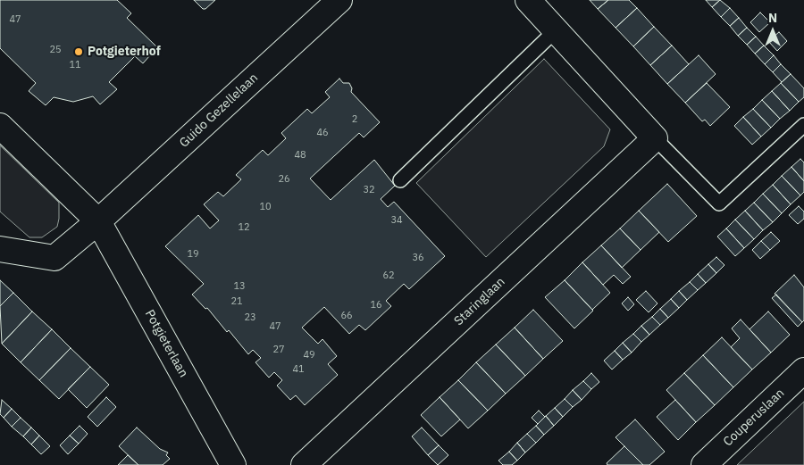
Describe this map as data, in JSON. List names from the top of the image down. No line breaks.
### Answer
{"streets":{"street":["Guido Gezellelaan","Staringlaan","Potgieterlaan","Couperuslaan"]},"crossings":[["Guido Gezellelaan","Potgieterlaan"]],"places":["Potgieterhof"],"house_numbers":["47","25","11","2","46","48","26","32","10","34","12","19","36","62","13","21","16","66","23","47","27","49","41"],"north":"top"}
